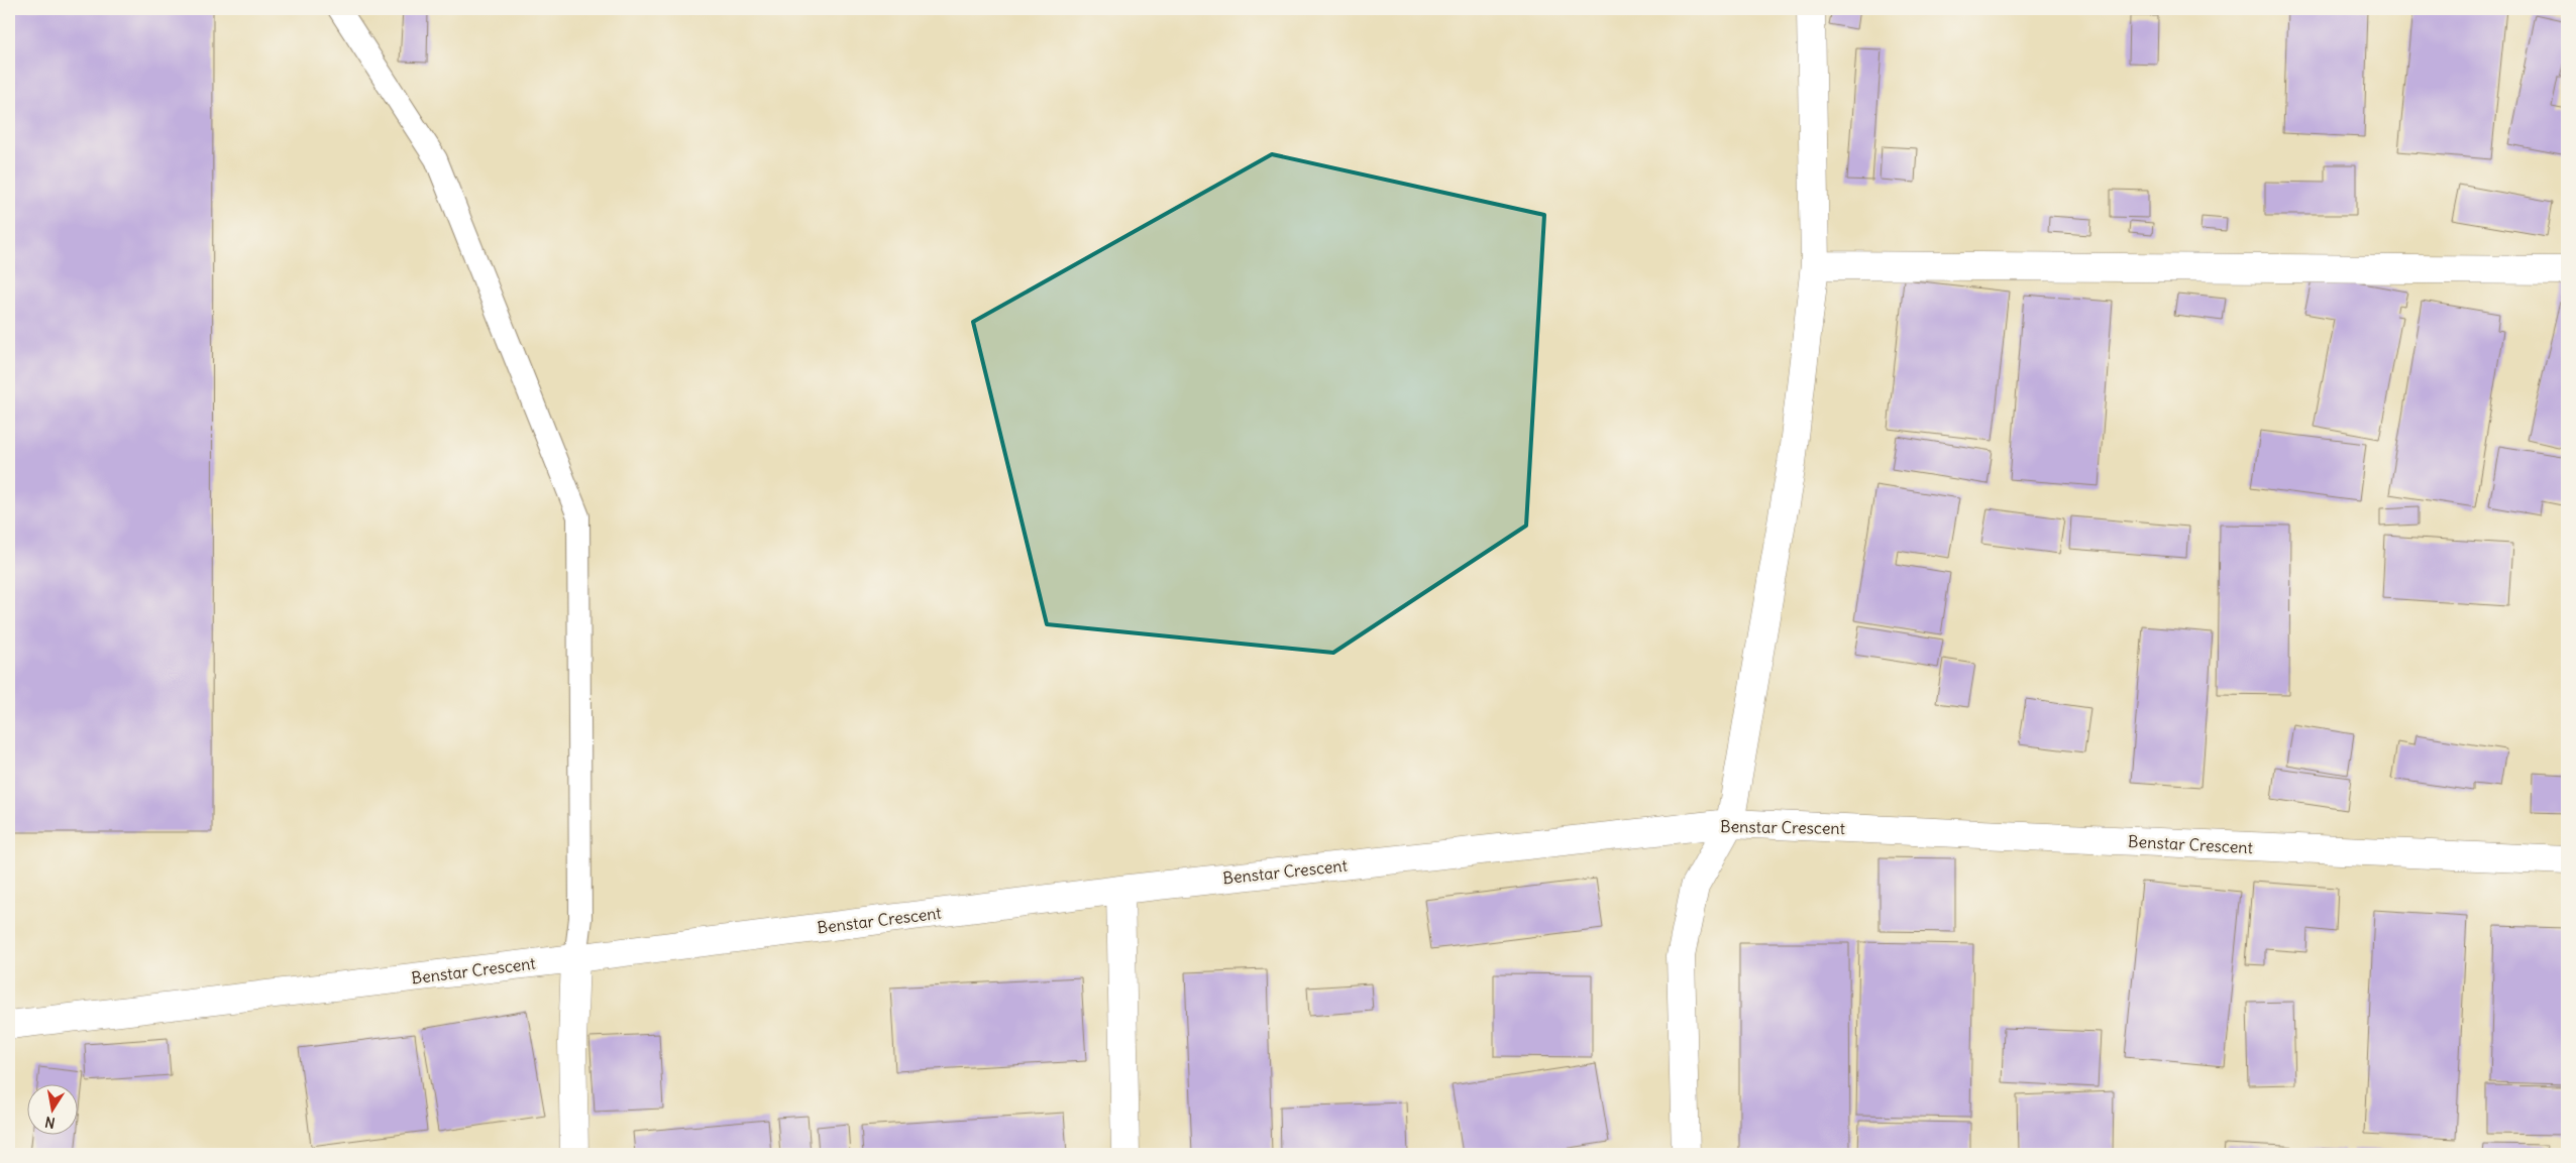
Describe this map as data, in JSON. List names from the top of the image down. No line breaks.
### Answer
{"streets":{"street":["Benstar Crescent"]},"north":"bottom"}
